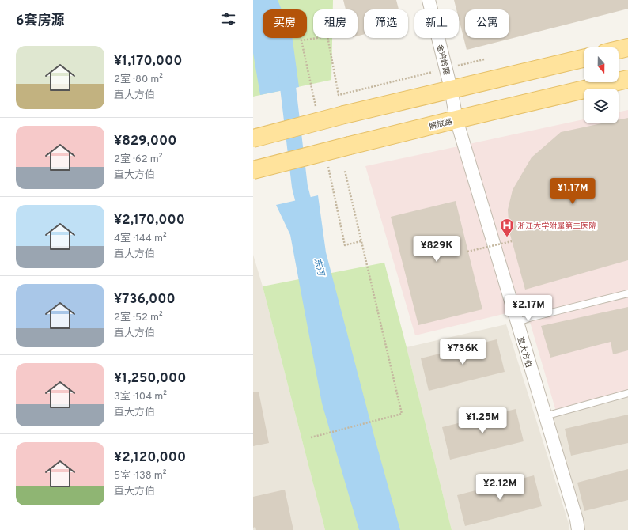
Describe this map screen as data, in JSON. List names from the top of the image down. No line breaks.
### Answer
{"streets":{"main road":["解放路"],"street":["金鸡岭路","直大方伯"]},"crossings":[["金鸡岭路","解放路"],["金鸡岭路","直大方伯"],["解放路","直大方伯"]],"water":["东河"],"places":{"hospital":["浙江大学附属第二医院"]},"north":"bottom","page":{"heading":"6套房源","chip":["买房","租房","筛选","新上","公寓"],"list":[{"name":"¥1,170,000","note":"2室 · 80 m² · 直大方伯"},{"name":"¥829,000","note":"2室 · 62 m² · 直大方伯"},{"name":"¥2,170,000","note":"4室 · 144 m² · 直大方伯"},{"name":"¥736,000","note":"2室 · 52 m² · 直大方伯"},{"name":"¥1,250,000","note":"3室 · 104 m² · 直大方伯"},{"name":"¥2,120,000","note":"5室 · 138 m² · 直大方伯"}],"price":["¥1.17M","¥829K","¥2.17M","¥736K","¥1.25M","¥2.12M"]}}
